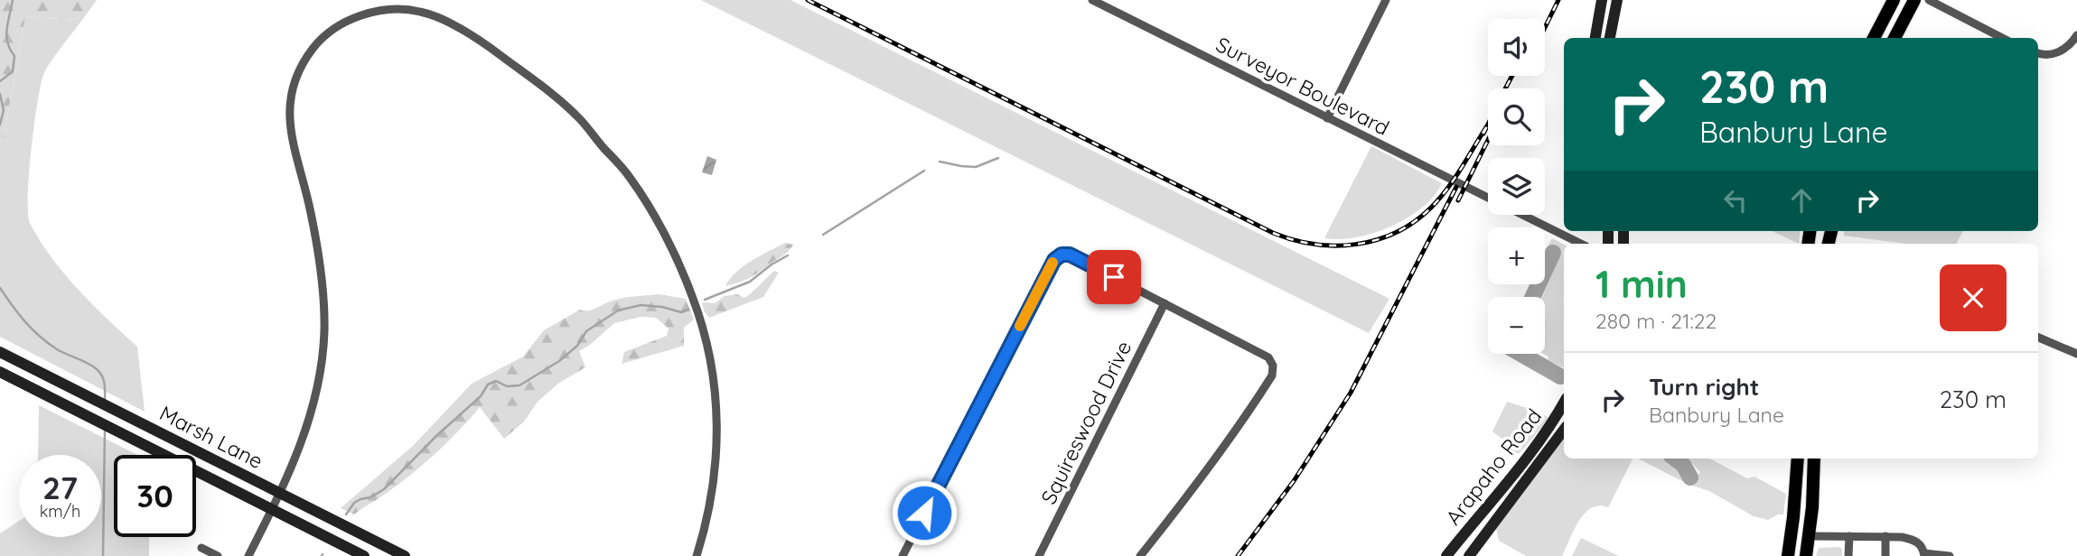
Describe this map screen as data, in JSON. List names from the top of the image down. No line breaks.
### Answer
{"streets":{"main road":["Marsh Lane","Arapaho Road"],"street":["Surveyor Boulevard","Squireswood Drive"]},"page":{"map_buttons":["+","−"],"turn":["230 m","Banbury Lane"],"heading":["1 min","280 m · 21:22"],"list":[{"name":"Turn right","note":"Banbury Lane","value":"230 m"}],"speed":"27 km/h","limit":"30"}}
